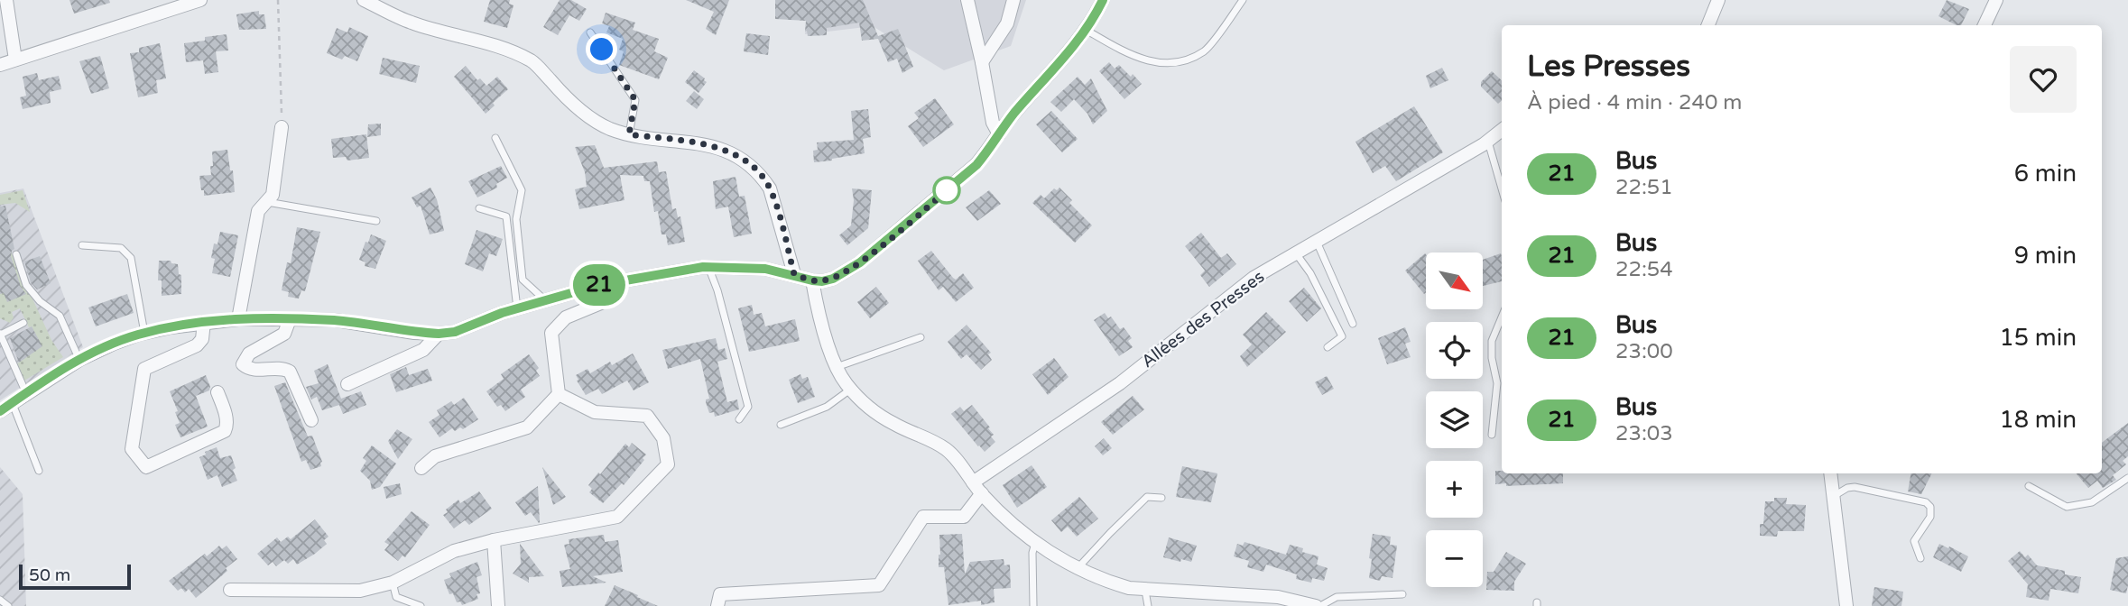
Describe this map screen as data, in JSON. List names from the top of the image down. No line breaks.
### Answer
{"streets":{"street":["Allées des Presses"]},"lines":["bus line 21"],"scale_bar":"50 m","north":"bottom right","page":{"on_map":"21","heading":["Les Presses","À pied · 4 min · 240 m"],"list":[{"mark":"21","name":"Bus","note":"22:51","value":"6 min"},{"mark":"21","name":"Bus","note":"22:54","value":"9 min"},{"mark":"21","name":"Bus","note":"23:00","value":"15 min"},{"mark":"21","name":"Bus","note":"23:03","value":"18 min"}],"map_buttons":["+","−"],"scale":"50 m"}}
